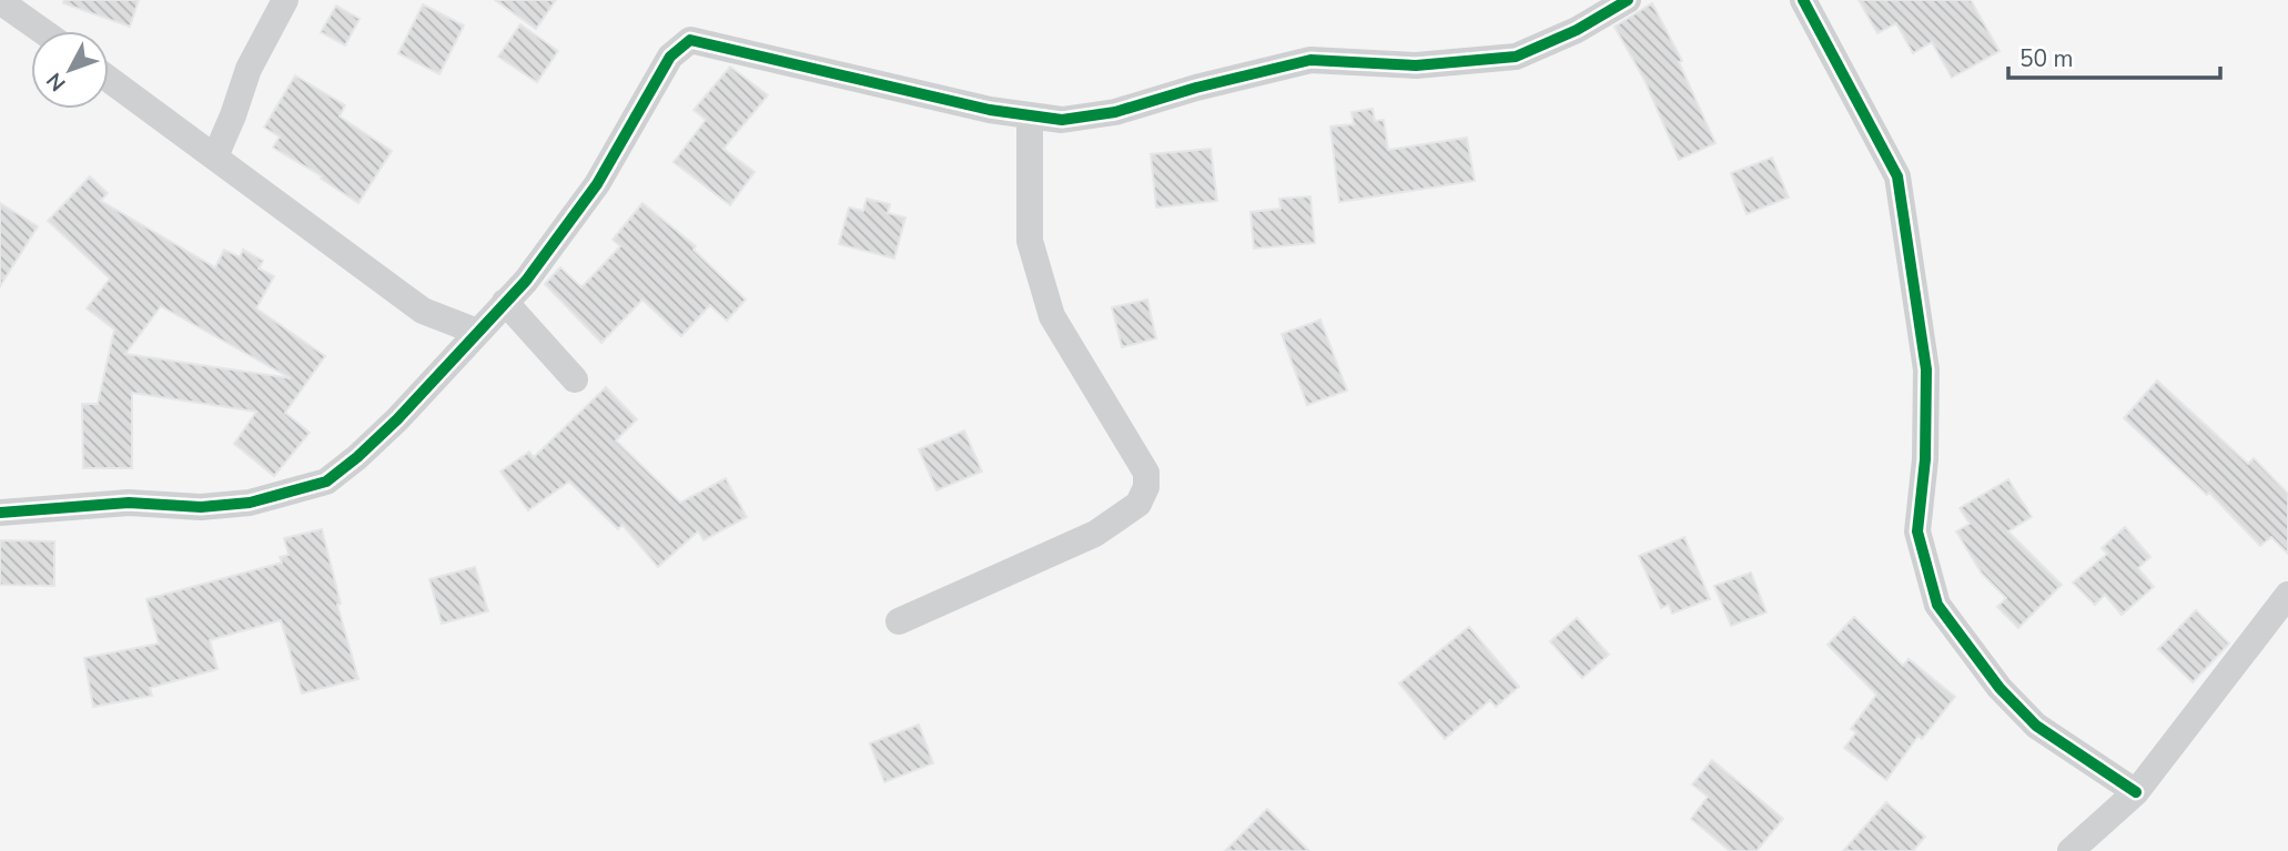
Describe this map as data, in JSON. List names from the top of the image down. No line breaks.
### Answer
{"scale_bar":"50 m","north":"bottom left"}
